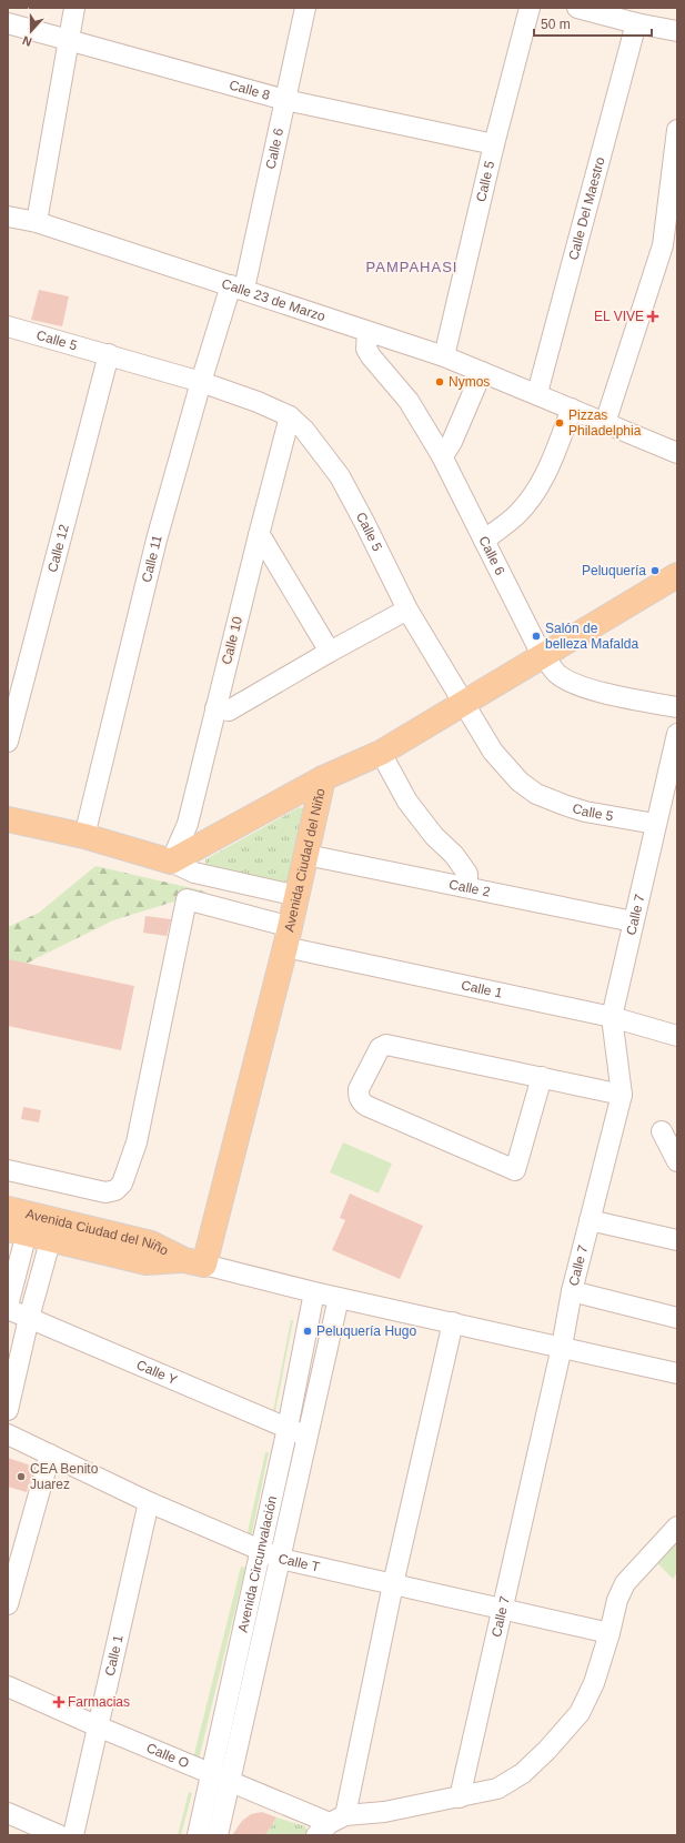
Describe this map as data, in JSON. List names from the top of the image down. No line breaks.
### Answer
{"streets":{"main road":["Avenida Ciudad del Niño"],"street":["Calle 8","Calle 6","Calle 5","Calle Del Maestro","Calle 23 de Marzo","Calle 12","Calle 11","Calle 10","Calle 2","Calle 7","Calle 1","Calle Y","Calle T","Avenida Circunvalación","Calle O"]},"crossings":[["Calle 8","Calle 6"],["Calle 8","Calle 5"],["Calle 6","Calle 23 de Marzo"],["Calle 6","Calle 11"],["Calle 6","Avenida Ciudad del Niño"],["Calle 5","Calle 23 de Marzo"],["Calle 5","Calle 12"],["Calle 5","Calle 11"],["Calle 5","Calle 10"],["Calle 5","Avenida Ciudad del Niño"],["Calle 5","Calle 7"],["Calle Del Maestro","Calle 23 de Marzo"],["Calle 23 de Marzo","Calle 11"],["Avenida Ciudad del Niño","Calle 2"],["Avenida Ciudad del Niño","Calle 1"],["Calle 2","Calle 7"],["Calle 7","Calle 1"],["Calle 7","Calle T"],["Calle 1","Calle T"],["Calle 1","Calle O"],["Calle Y","Avenida Circunvalación"],["Calle T","Avenida Circunvalación"],["Avenida Circunvalación","Calle O"]],"districts":["PAMPAHASI"],"places":{"health":["EL VIVE","Farmacias"],"other":["Nymos","Pizzas Philadelphia","Peluquería","Salón de belleza Mafalda","Peluquería Hugo","CEA Benito Juarez"]},"scale_bar":"50 m","north":"bottom"}
